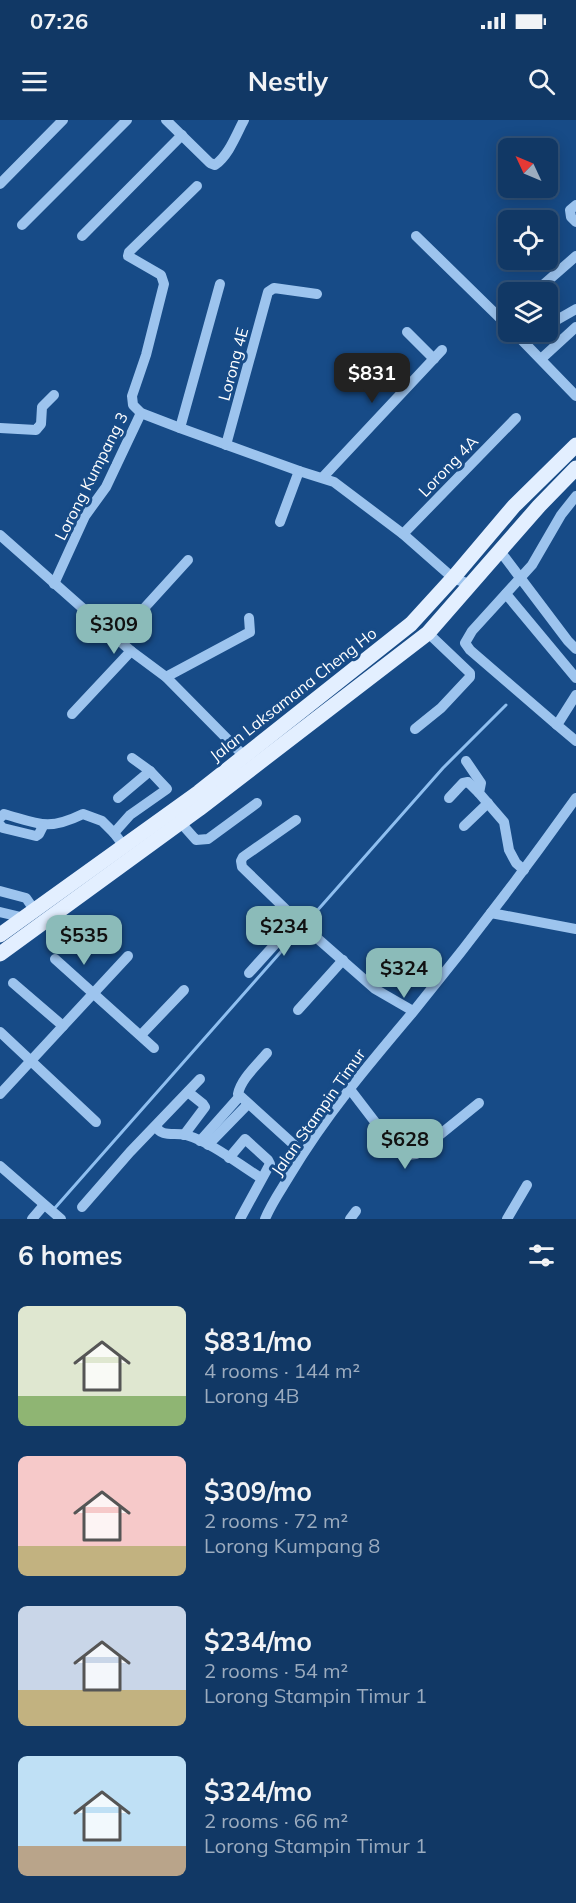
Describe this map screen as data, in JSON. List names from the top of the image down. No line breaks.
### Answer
{"streets":{"main road":["Jalan Laksamana Cheng Ho"],"street":["Lorong 4E","Lorong 4A","Lorong Kumpang 3","Jalan Stampin Timur"]},"north":"top left","page":{"status":"07:26","header":"Nestly","price":["$831","$309","$234","$535","$324","$628"],"heading":"6 homes","list":[{"name":"$831/mo","note":"4 rooms · 144 m² · Lorong 4B"},{"name":"$309/mo","note":"2 rooms · 72 m² · Lorong Kumpang 8"},{"name":"$234/mo","note":"2 rooms · 54 m² · Lorong Stampin Timur 1"},{"name":"$324/mo","note":"2 rooms · 66 m² · Lorong Stampin Timur 1"}]}}
